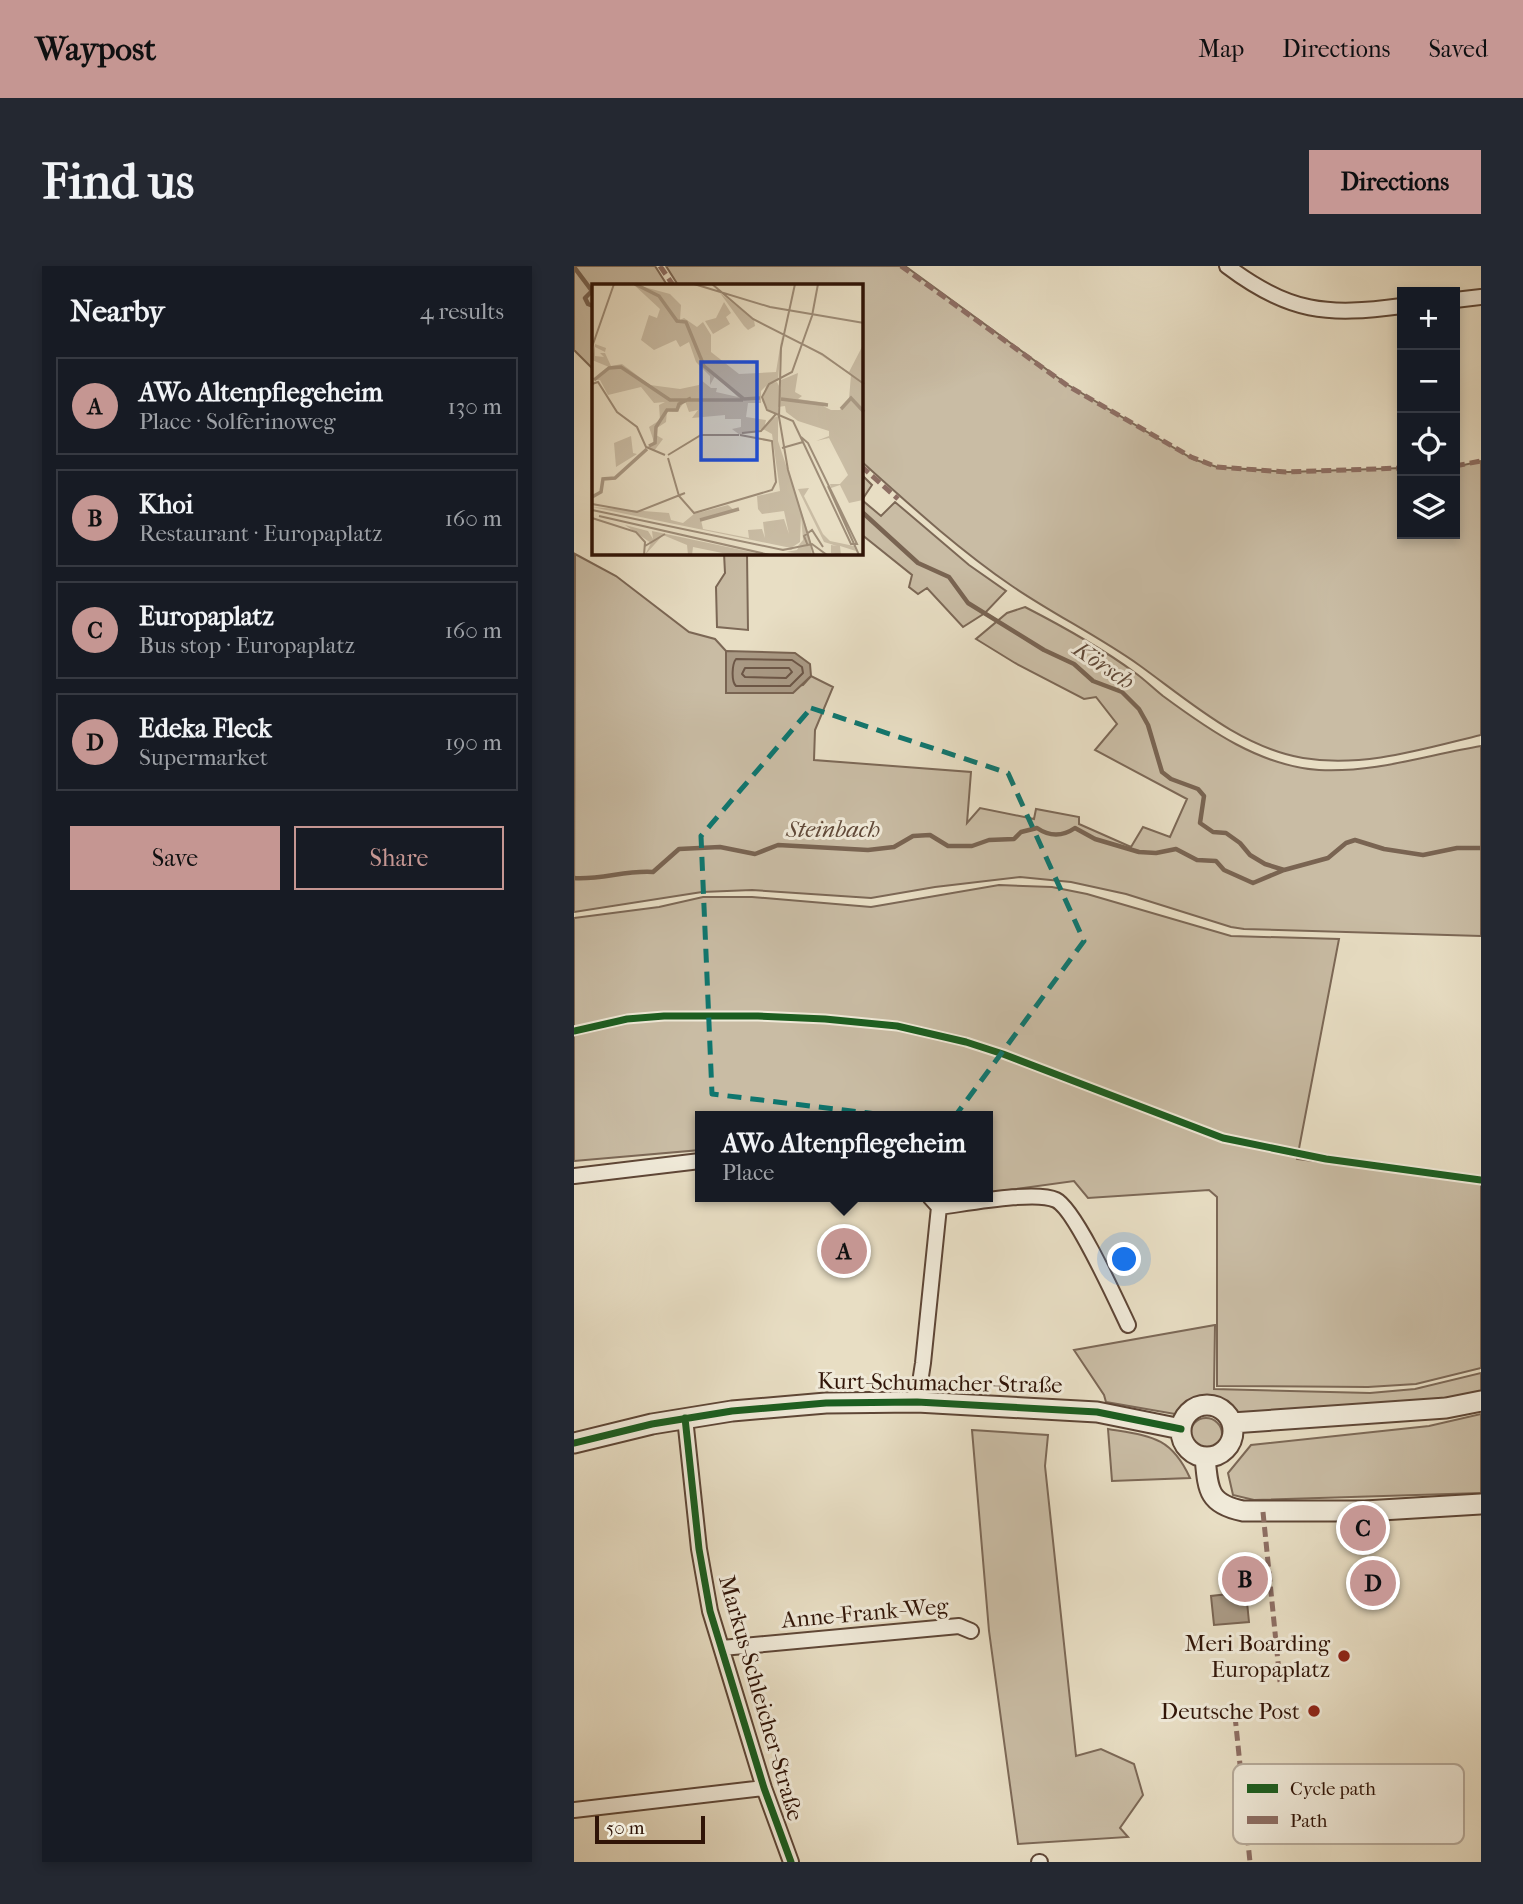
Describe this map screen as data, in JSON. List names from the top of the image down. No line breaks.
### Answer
{"streets":{"street":["Kurt-Schumacher-Straße","Anne-Frank-Weg","Markus-Schleicher-Straße"]},"crossings":[["Kurt-Schumacher-Straße","Markus-Schleicher-Straße"],["Anne-Frank-Weg","Markus-Schleicher-Straße"]],"water":["Körsch","Steinbach"],"places":["Meri Boarding Europaplatz","Deutsche Post"],"legend":["Cycle path","Path"],"scale_bar":"50 m","page":{"header":"Waypost","nav":["Map","Directions","Saved"],"buttons":["Directions",["Save","Share"]],"title":"Find us","heading":["Nearby","4 results"],"map_buttons":["+","−"],"list":[{"mark":"A","name":"AWo Altenpflegeheim","note":"Place · Solferinoweg","value":"130 m"},{"mark":"B","name":"Khoi","note":"Restaurant · Europaplatz","value":"160 m"},{"mark":"C","name":"Europaplatz","note":"Bus stop · Europaplatz","value":"160 m"},{"mark":"D","name":"Edeka Fleck","note":"Supermarket","value":"190 m"}],"popup":["AWo Altenpflegeheim","Place"],"pins":["A","C","B","D"],"scale":"50 m"}}
